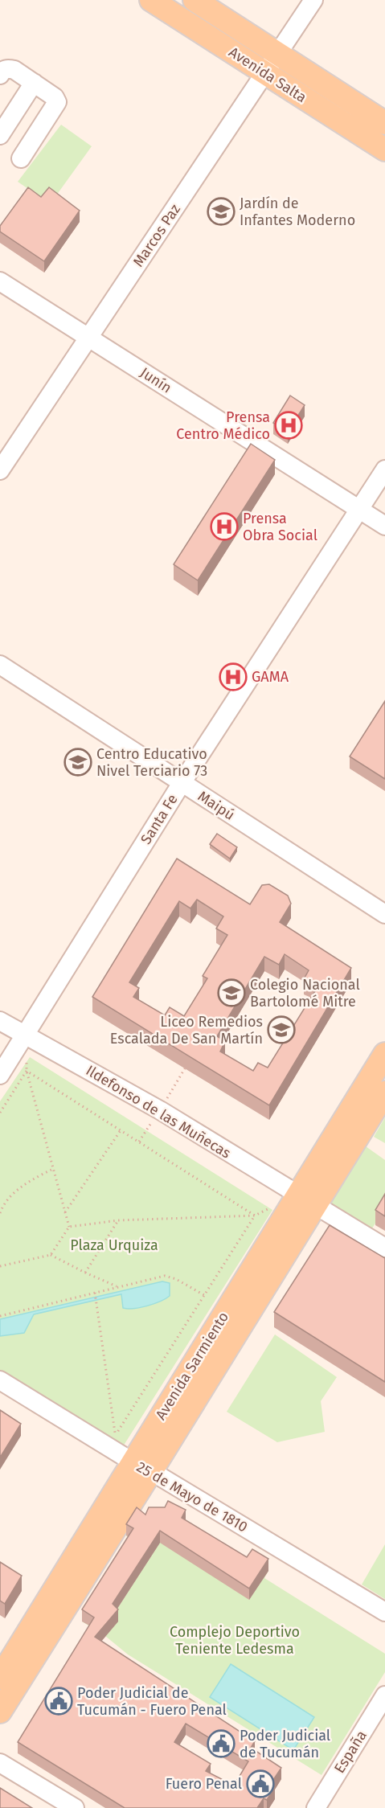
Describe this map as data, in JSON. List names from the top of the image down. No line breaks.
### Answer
{"streets":{"main road":["Avenida Salta","Avenida Sarmiento"],"street":["Marcos Paz","Junín","Maipú","Santa Fe","Ildefonso de las Muñecas","25 de Mayo de 1810","España"]},"crossings":[["Avenida Salta","Marcos Paz"],["Marcos Paz","Junín"],["Junín","Santa Fe"],["Maipú","Santa Fe"],["Santa Fe","Ildefonso de las Muñecas"],["Ildefonso de las Muñecas","Avenida Sarmiento"],["Avenida Sarmiento","25 de Mayo de 1810"]],"parks":["Plaza Urquiza","Complejo Deportivo Teniente Ledesma"],"places":{"school or university":["Jardín de Infantes Moderno","Centro Educativo Nivel Terciario 73","Colegio Nacional Bartolomé Mitre","Liceo Remedios Escalada De San Martín"],"hospital":["Prensa Centro Médico","Prensa Obra Social","GAMA"],"public building":["Poder Judicial de Tucumán - Fuero Penal","Poder Judicial de Tucumán","Fuero Penal"]}}
